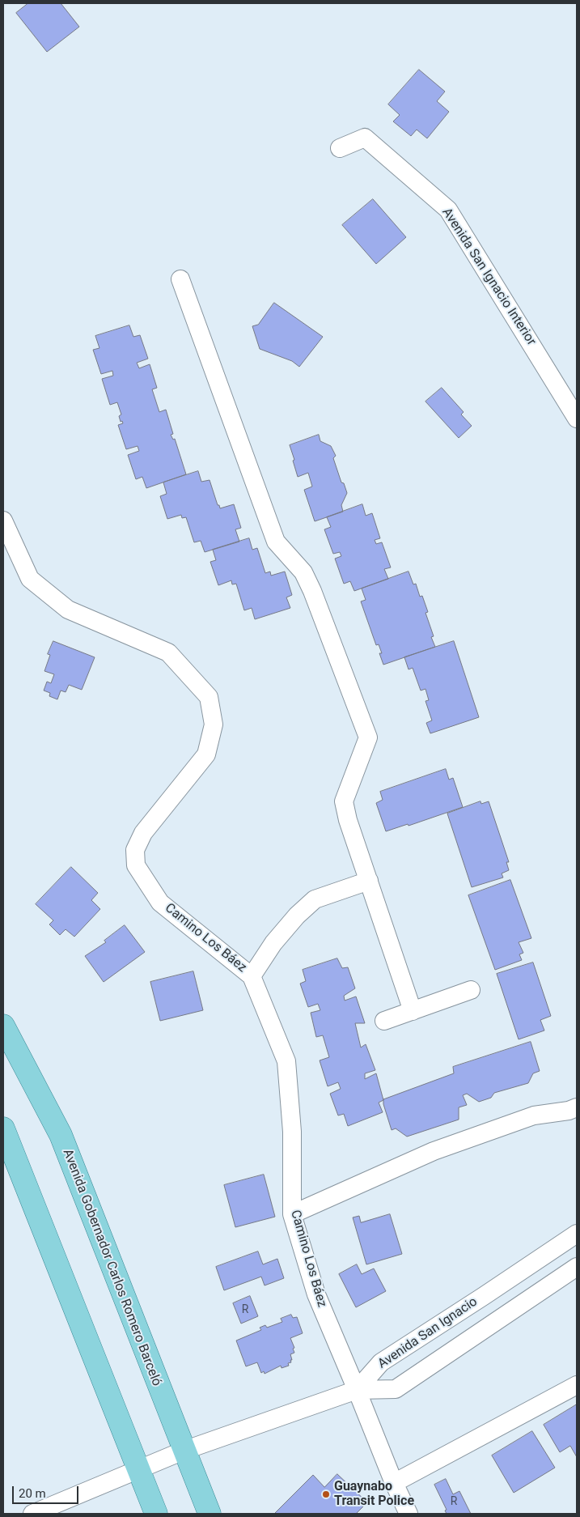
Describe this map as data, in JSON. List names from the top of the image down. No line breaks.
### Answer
{"streets":{"main road":["Avenida Gobernador Carlos Romero Barceló"],"street":["Avenida San Ignacio Interior","Camino Los Báez","Avenida San Ignacio"]},"crossings":[["Camino Los Báez","Avenida San Ignacio"]],"places":["Guaynabo Transit Police"],"house_numbers":["R","R"],"scale_bar":"20 m"}
